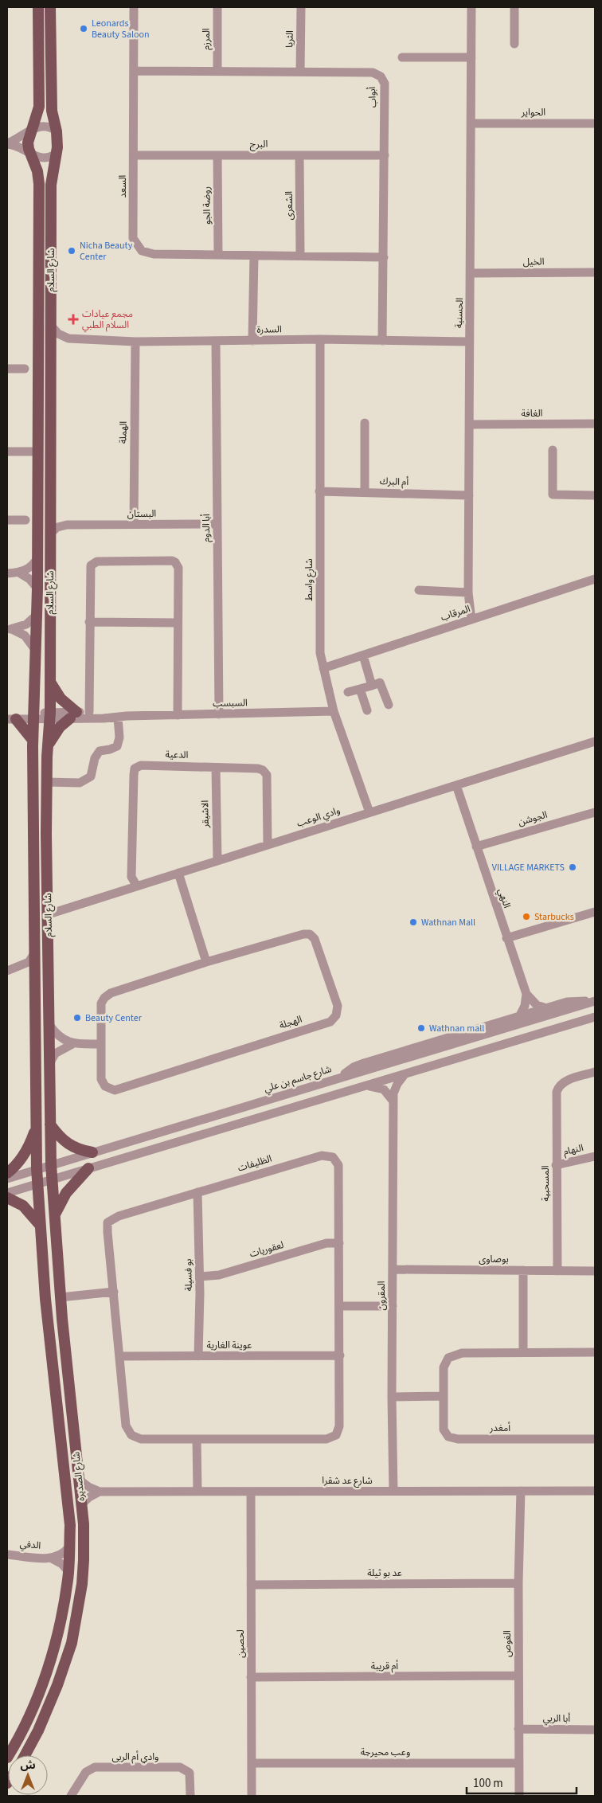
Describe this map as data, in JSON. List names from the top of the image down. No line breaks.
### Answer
{"streets":{"main road":["شارع السلام","شارع الصديره"],"street":["المرزم","الثريا","أبواب","الحواير","البرج","السعد","روضة الجو","الشعرى","الخيل","الحسنية","السدرة","الغافة","الهملة","أم البرك","البستان","أبا الدوم","شارع واسط","المرقاب","السبسب","الدعية","الاشيقر","وادي الوعب","الجوشن","النهي","الهجلة","شارع جاسم بن علي","النهام","الظليفات","المسحبية","لعقوريات","بوصاوى","بو فسيلة","المقرون","عوينة الغارية","أمغدر","شارع عد شقرا","الدفي","عد بو ثيلة","لحصين","الغوص","أم قريبة","أبا الربي","وعب محيرجة","وادي أم الربى"]},"crossings":[["المرزم","أبواب"],["الثريا","أبواب"],["أبواب","البرج"],["أبواب","السعد"],["أبواب","السدرة"],["الحواير","الحسنية"],["البرج","السعد"],["البرج","روضة الجو"],["البرج","الشعرى"],["السعد","روضة الجو"],["السعد","الشعرى"],["الخيل","الحسنية"],["شارع السلام","البستان"],["شارع السلام","السبسب"],["شارع السلام","وادي الوعب"],["شارع السلام","شارع جاسم بن علي"],["شارع السلام","شارع الصديره"],["الحسنية","السدرة"],["الحسنية","الغافة"],["الحسنية","أم البرك"],["الحسنية","المرقاب"],["السدرة","الهملة"],["السدرة","أبا الدوم"],["السدرة","شارع واسط"],["الهملة","البستان"],["أم البرك","شارع واسط"],["البستان","أبا الدوم"],["أبا الدوم","السبسب"],["شارع واسط","المرقاب"],["شارع واسط","السبسب"],["شارع واسط","وادي الوعب"],["الدعية","الاشيقر"],["الدعية","وادي الوعب"],["الاشيقر","وادي الوعب"],["وادي الوعب","النهي"],["الجوشن","النهي"],["النهام","المسحبية"],["الظليفات","لعقوريات"],["الظليفات","بو فسيلة"],["الظليفات","عوينة الغارية"],["المسحبية","بوصاوى"],["لعقوريات","بو فسيلة"],["بوصاوى","المقرون"],["بو فسيلة","عوينة الغارية"],["المقرون","شارع عد شقرا"],["شارع الصديره","شارع عد شقرا"],["شارع الصديره","الدفي"],["شارع عد شقرا","لحصين"],["شارع عد شقرا","الغوص"],["عد بو ثيلة","لحصين"],["عد بو ثيلة","الغوص"],["لحصين","أم قريبة"],["لحصين","وعب محيرجة"],["الغوص","أم قريبة"],["الغوص","أبا الربي"],["الغوص","وعب محيرجة"]],"places":{"other":["Leonards Beauty Saloon","Nicha Beauty Center","VILLAGE MARKETS","Starbucks","Wathnan Mall","Beauty Center","Wathnan mall"],"health":["مجمع عيادات السلام الطبي"]},"scale_bar":"100 m","north":"top"}
